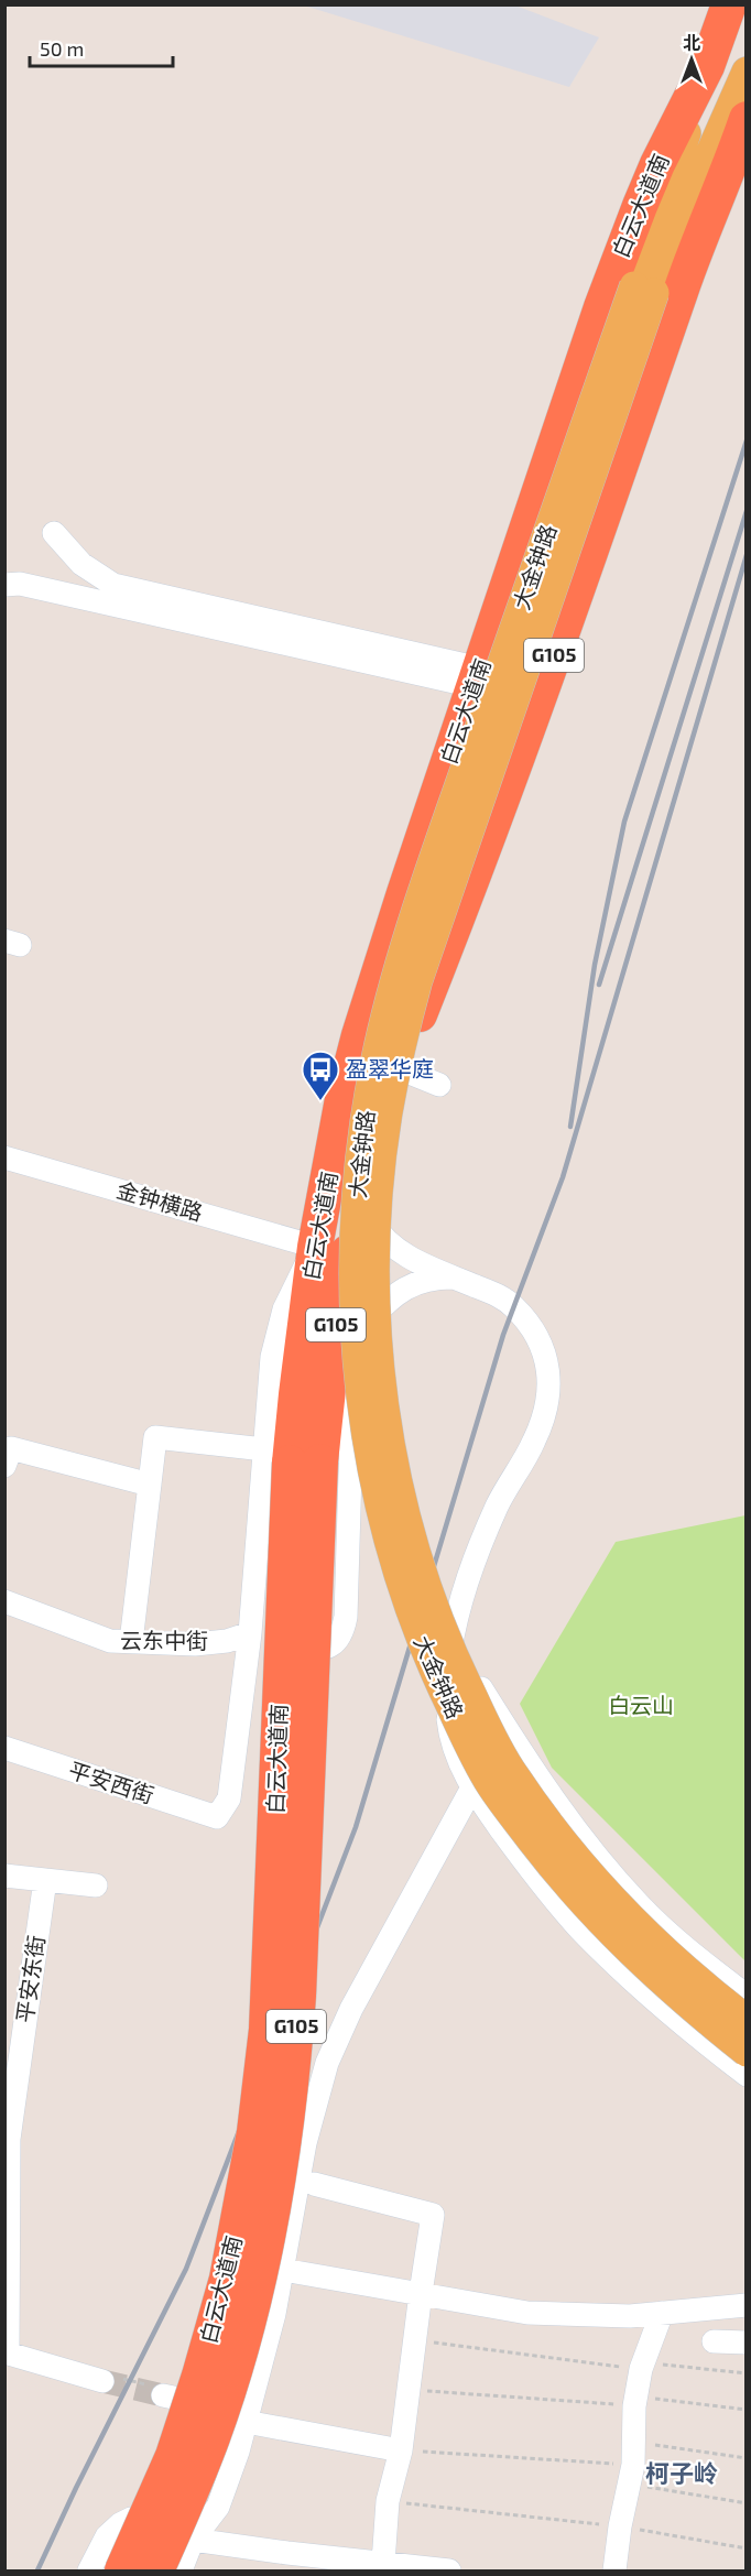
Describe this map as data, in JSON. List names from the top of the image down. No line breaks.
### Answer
{"streets":{"highway":["白云大道南","G105"],"main road":["大金钟路"],"street":["金钟横路","云东中街","平安西街","平安东街"]},"crossings":[["白云大道南","大金钟路"],["白云大道南","金钟横路"],["云东中街","平安西街"]],"districts":["柯子岭"],"parks":["白云山"],"places":{"bus stop":["盈翠华庭"]},"scale_bar":"50 m","north":"top"}
